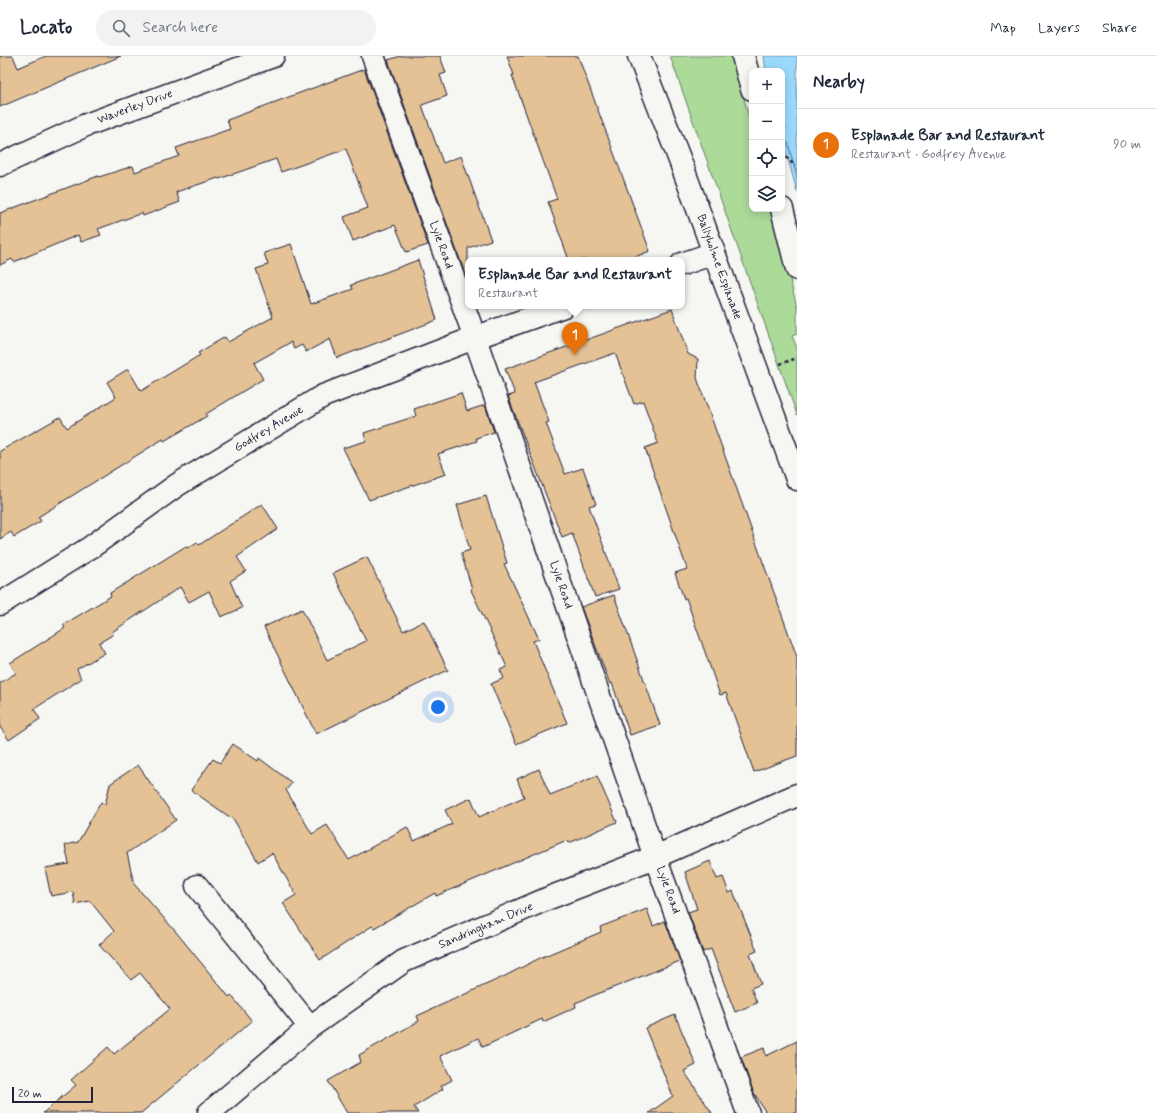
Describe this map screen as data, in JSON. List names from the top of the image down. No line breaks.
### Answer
{"streets":{"street":["Waverley Drive","Lyle Road","Ballyholme Esplanade","Godfrey Avenue","Sandringham Drive"]},"crossings":[["Lyle Road","Godfrey Avenue"],["Lyle Road","Sandringham Drive"]],"scale_bar":"20 m","page":{"header":"Locato","search":"Search here","nav":["Map","Layers","Share"],"heading":"Nearby","map_buttons":["+","−"],"list":[{"mark":"1","name":"Esplanade Bar and Restaurant","note":"Restaurant · Godfrey Avenue","value":"90 m"}],"popup":["Esplanade Bar and Restaurant","Restaurant"],"pins":"1","scale":"20 m"}}
